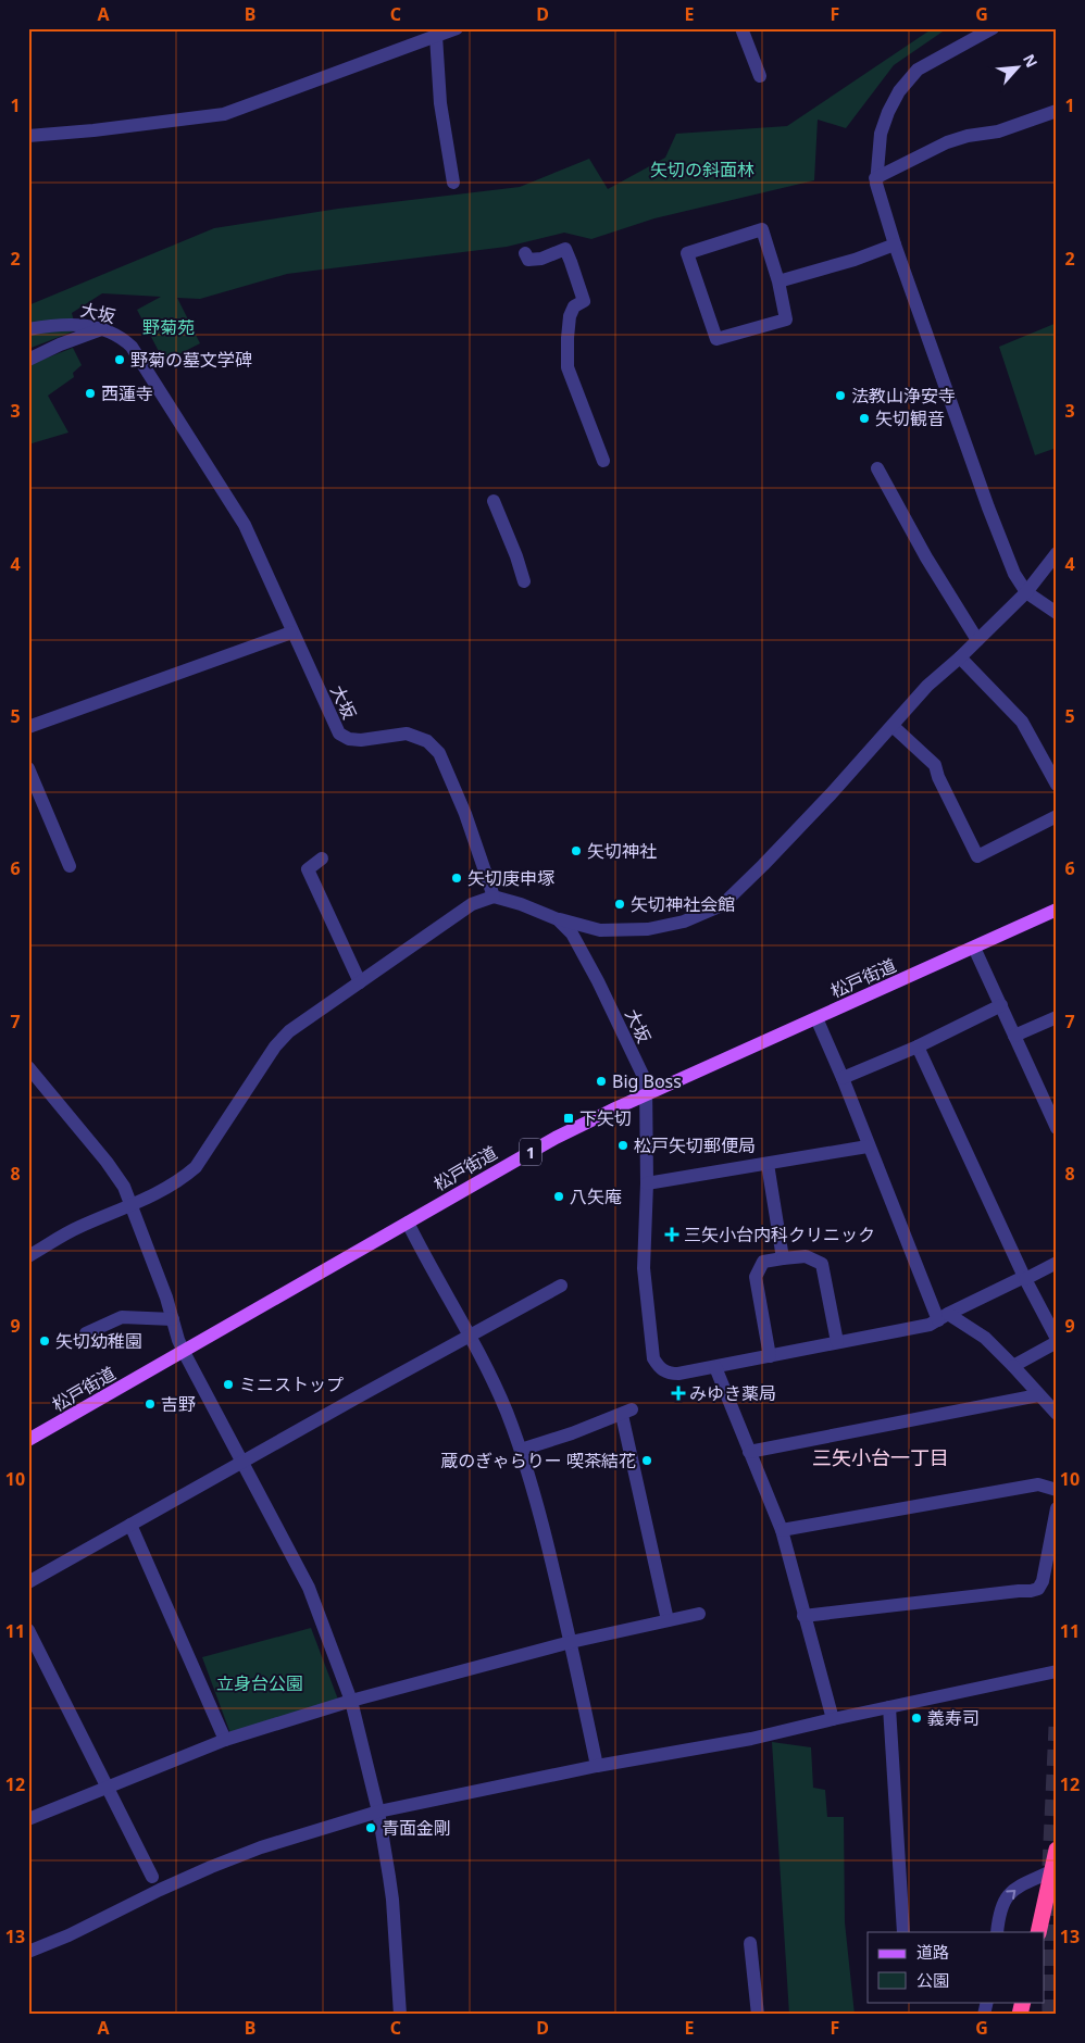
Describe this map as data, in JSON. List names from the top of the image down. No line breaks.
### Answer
{"streets":{"main road":["松戸街道","1"],"street":["大坂"]},"crossings":[["大坂","松戸街道"]],"districts":["三矢小台一丁目"],"parks":["矢切の斜面林","野菊苑","立身台公園"],"places":{"other":["野菊の墓文学碑","西蓮寺","法教山浄安寺","矢切観音","矢切神社","矢切庚申塚","矢切神社会館","Big Boss","松戸矢切郵便局","八矢庵","矢切幼稚園","ミニストップ","吉野","蔵のぎゃらりー 喫茶結花","義寿司","青面金剛"],"transit":["下矢切"],"health":["三矢小台内科クリニック","みゆき薬局"]},"legend":["道路","公園"],"north":"top right","grid":{"columns":["A","B","C","D","E","F","G"],"rows":["1","2","3","4","5","6","7","8","9","10","11","12","13"]}}
